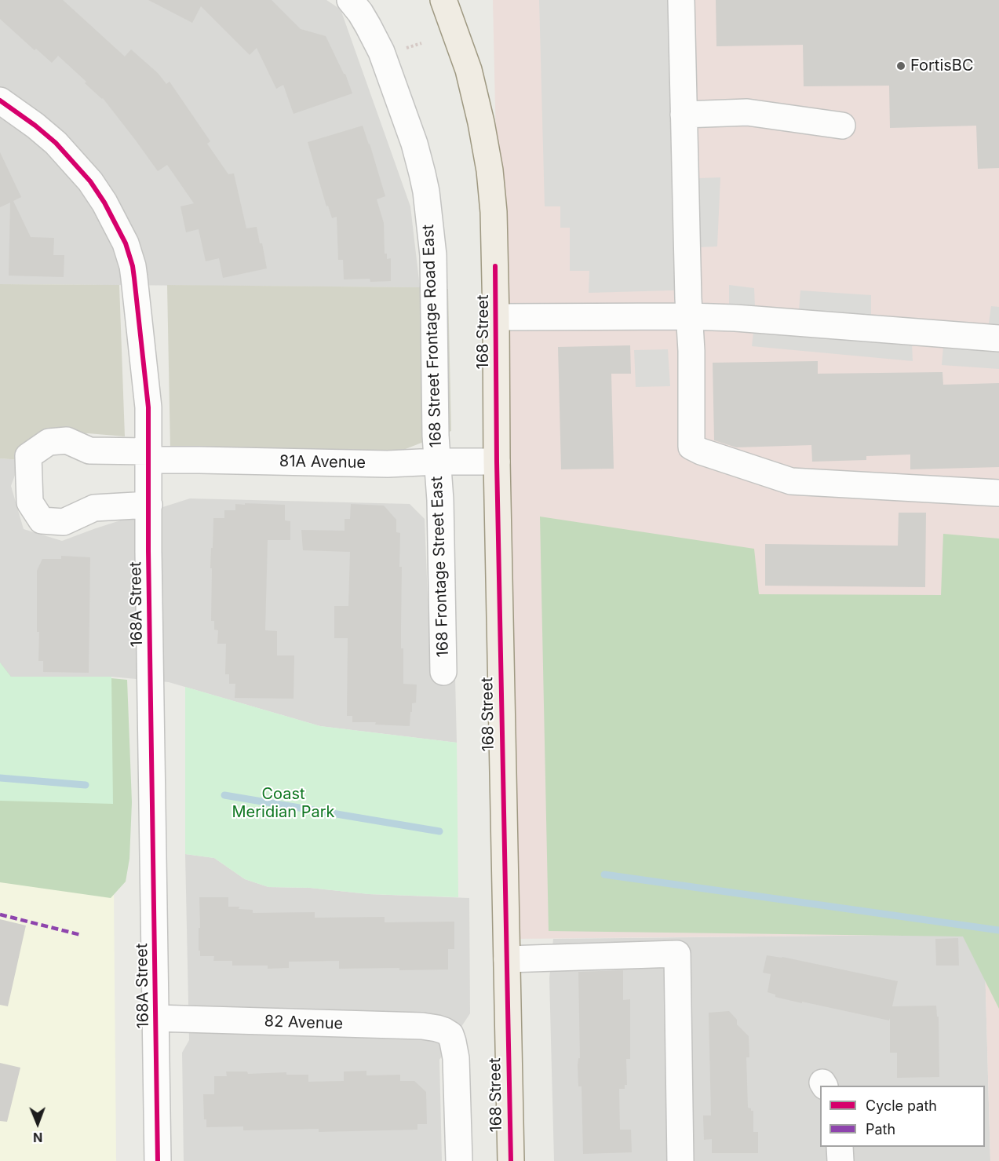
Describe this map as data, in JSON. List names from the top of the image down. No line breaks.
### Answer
{"streets":{"main road":["168 Street"],"street":["168 Street Frontage Road East","81A Avenue","168 Frontage Street East","168A Street","82 Avenue"]},"crossings":[["168 Street","81A Avenue"],["168 Street Frontage Road East","81A Avenue"],["168 Street Frontage Road East","168 Frontage Street East"],["81A Avenue","168 Frontage Street East"],["81A Avenue","168A Street"],["168A Street","82 Avenue"]],"parks":["Coast Meridian Park"],"places":["FortisBC"],"legend":["Cycle path","Path"],"north":"bottom"}
